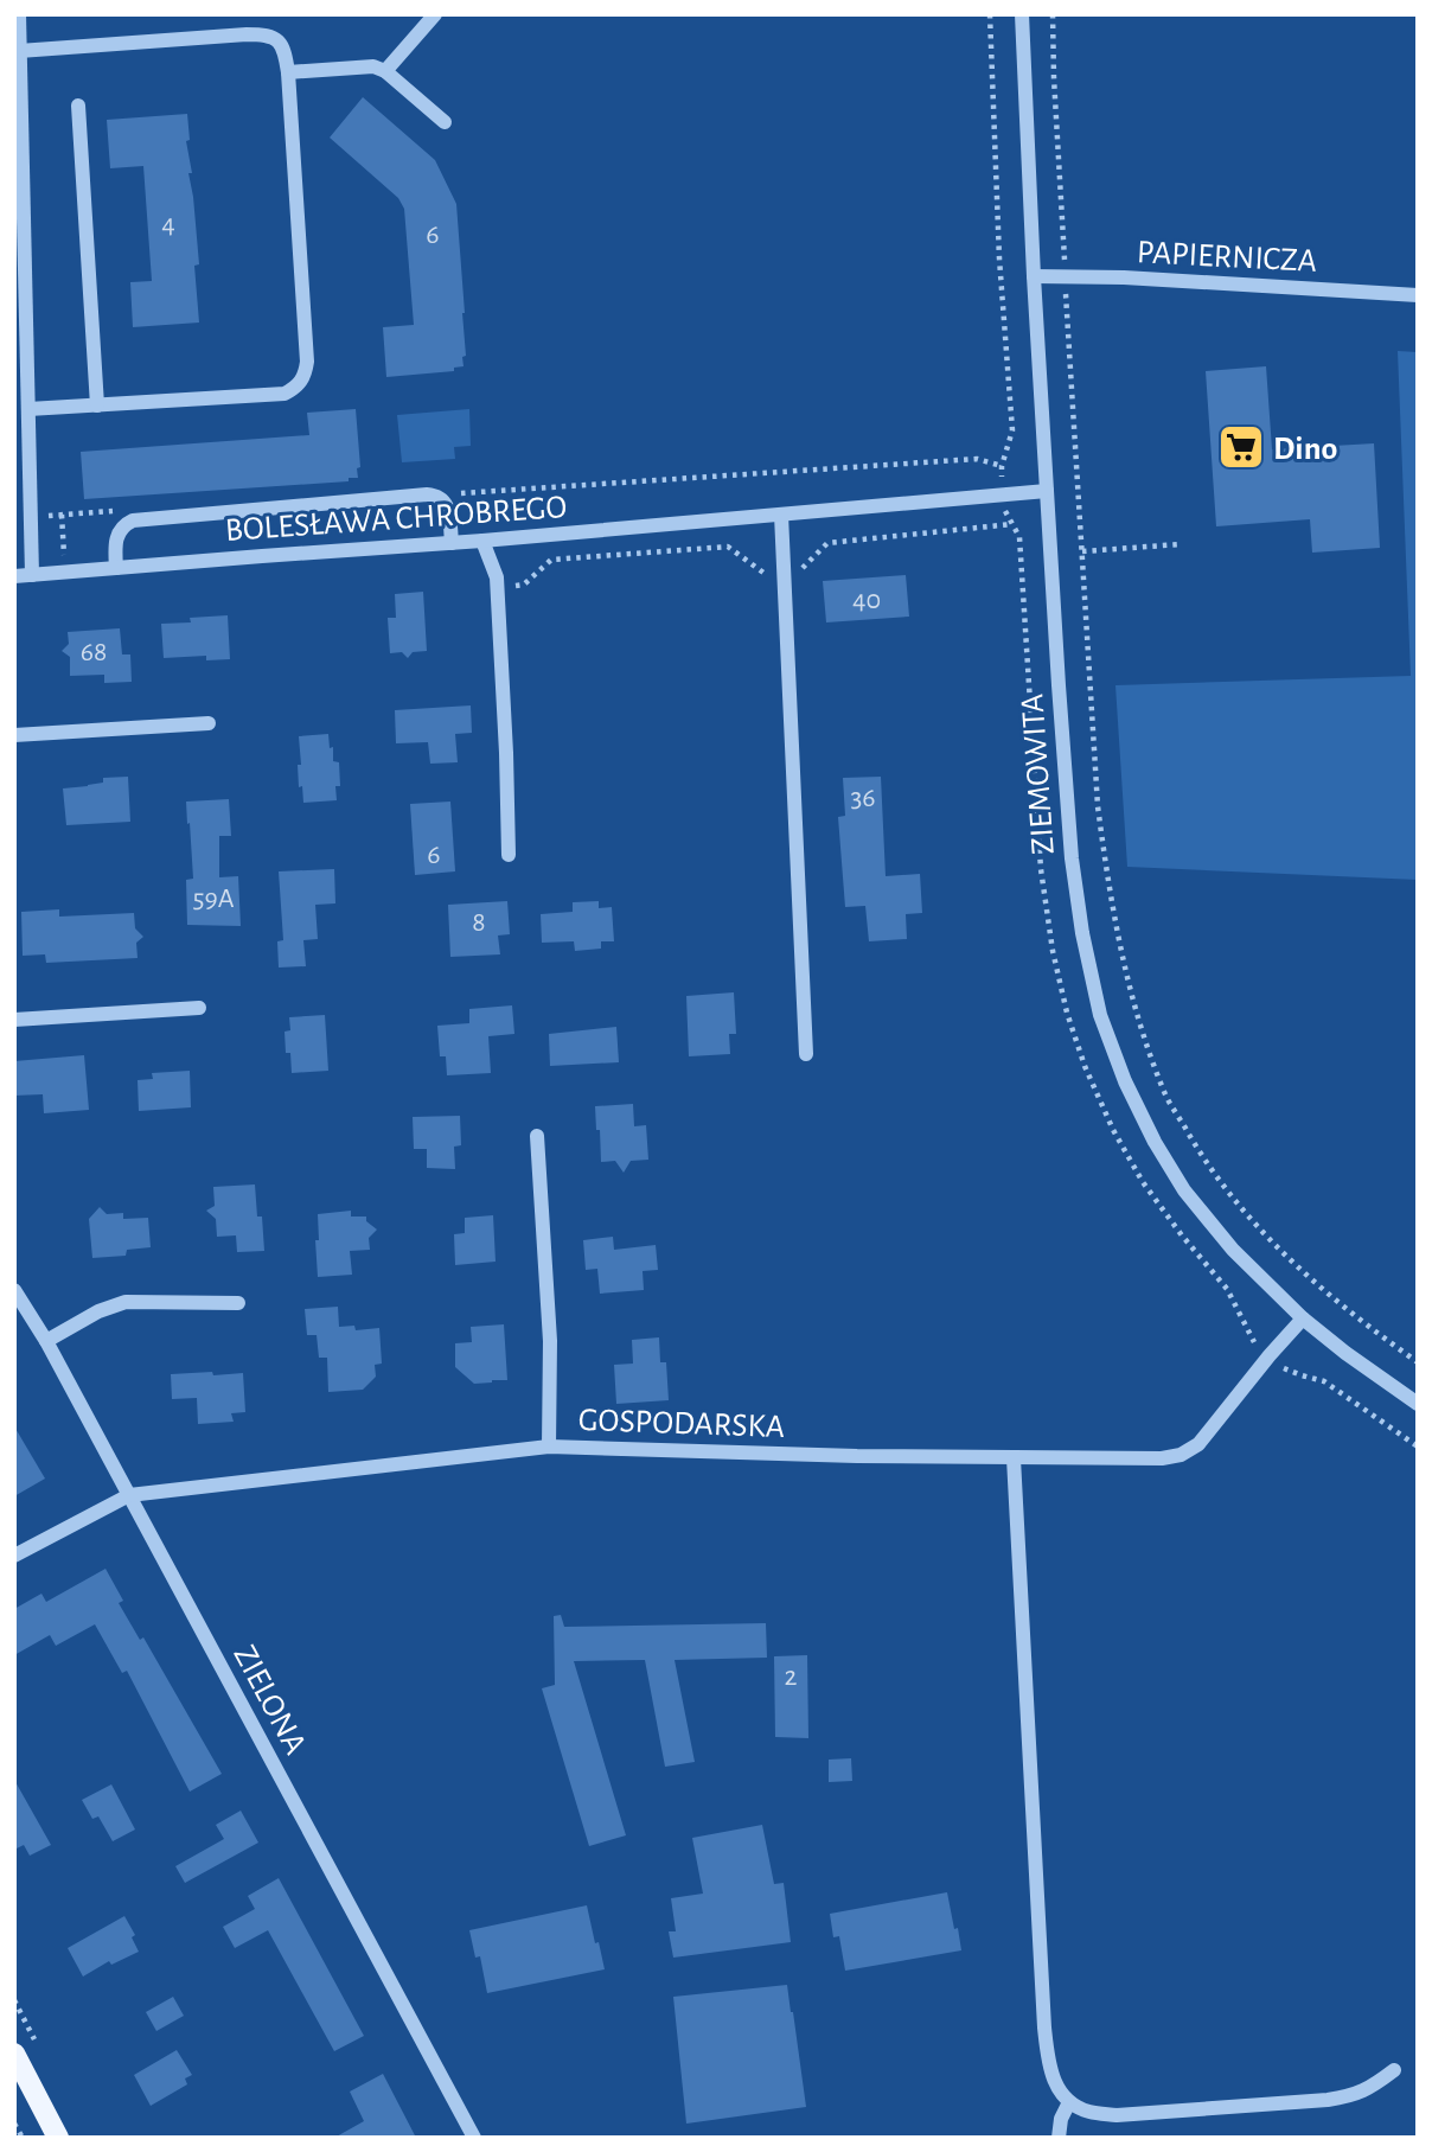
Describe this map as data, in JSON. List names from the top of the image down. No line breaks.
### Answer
{"streets":{"street":["PAPIERNICZA","BOLESŁAWA CHROBREGO","ZIEMOWITA","GOSPODARSKA","ZIELONA"]},"crossings":[["PAPIERNICZA","ZIEMOWITA"],["BOLESŁAWA CHROBREGO","ZIEMOWITA"],["ZIEMOWITA","GOSPODARSKA"],["GOSPODARSKA","ZIELONA"]],"places":{"supermarket":["Dino"]},"house_numbers":["4","6","40","68","36","6","59A","8","2"]}
